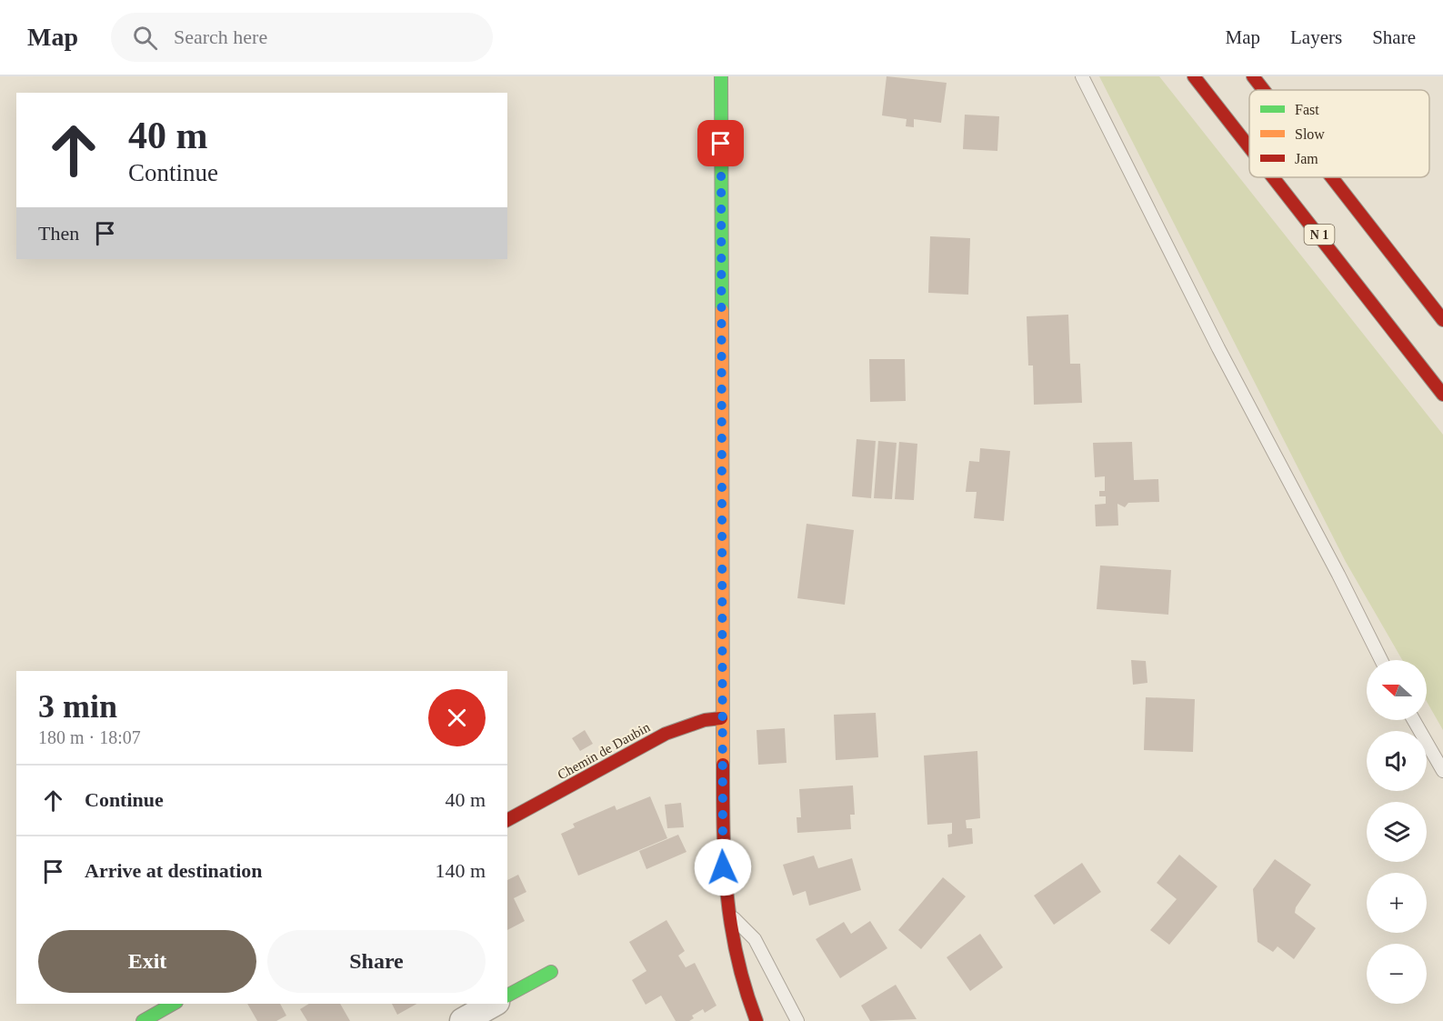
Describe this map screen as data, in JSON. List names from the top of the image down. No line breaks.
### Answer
{"streets":{"main road":["N 1","Chemin de Daubin"]},"legend":["Fast","Slow","Jam"],"north":"left","page":{"header":"Map","search":"Search here","nav":["Map","Layers","Share"],"turn":["40 m","Continue"],"then":"Then","map_buttons":["+","−"],"heading":["3 min","180 m · 18:07"],"list":[{"name":"Continue","value":"40 m"},{"name":"Arrive at destination","value":"140 m"}],"buttons":["Exit","Share"]}}
